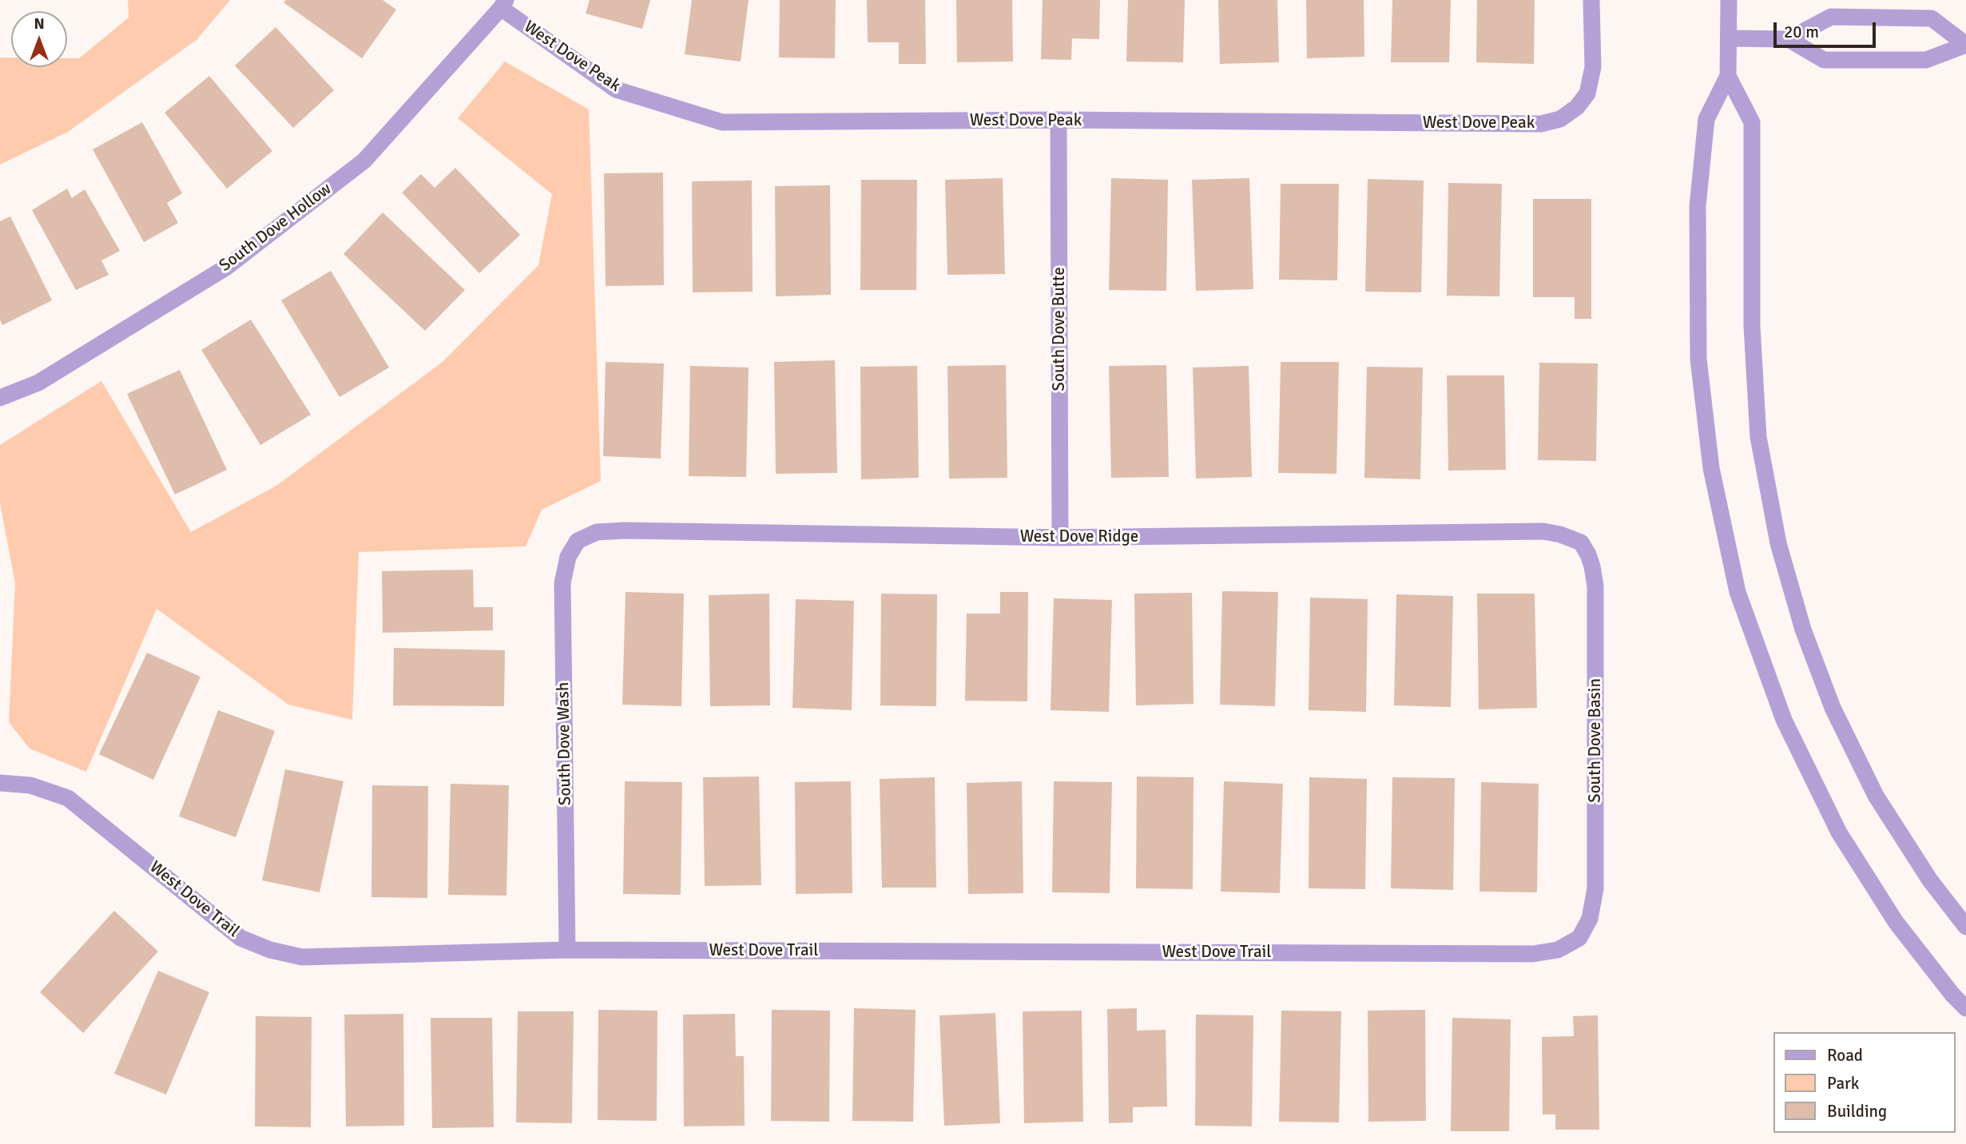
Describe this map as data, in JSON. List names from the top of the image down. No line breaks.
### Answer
{"streets":{"street":["West Dove Peak","South Dove Hollow","South Dove Butte","West Dove Ridge","South Dove Basin","South Dove Wash","West Dove Trail"]},"crossings":[["West Dove Peak","South Dove Hollow"],["West Dove Peak","South Dove Butte"],["South Dove Butte","West Dove Ridge"],["West Dove Ridge","South Dove Basin"],["West Dove Ridge","South Dove Wash"],["South Dove Basin","West Dove Trail"],["South Dove Wash","West Dove Trail"]],"legend":["Road","Park","Building"],"scale_bar":"20 m","north":"top"}
